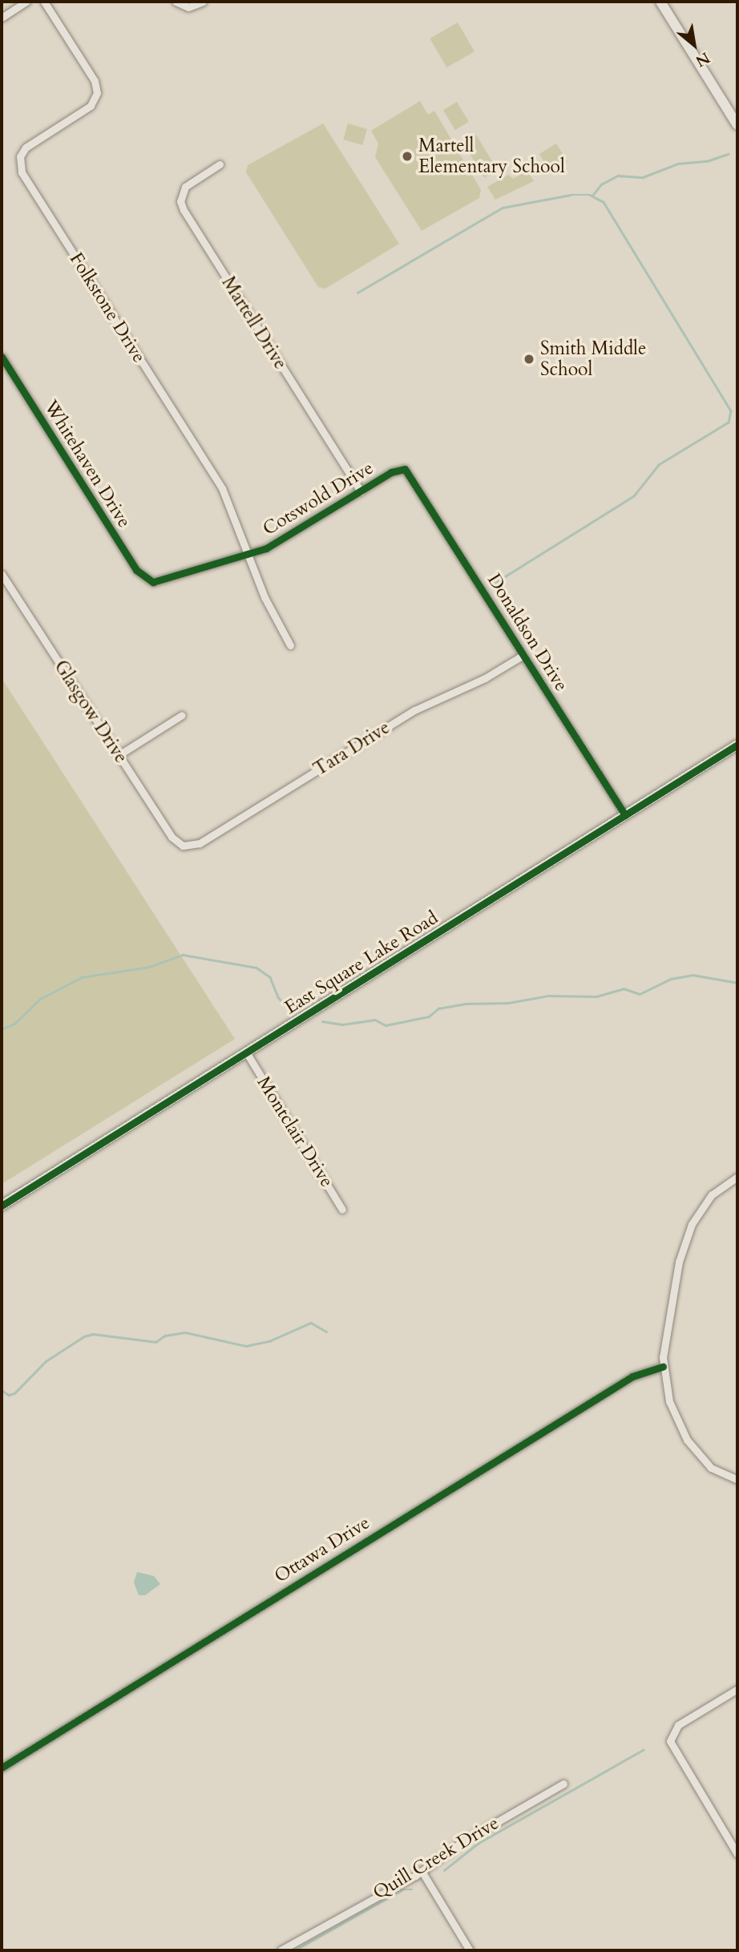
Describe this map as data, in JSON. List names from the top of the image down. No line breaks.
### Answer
{"streets":{"main road":["East Square Lake Road"],"street":["Folkstone Drive","Martell Drive","Whitehaven Drive","Cotswold Drive","Donaldson Drive","Glasgow Drive","Tara Drive","Montclair Drive","Ottawa Drive","Quill Creek Drive"]},"crossings":[["Folkstone Drive","Cotswold Drive"],["Martell Drive","Cotswold Drive"],["Whitehaven Drive","Cotswold Drive"],["Cotswold Drive","Donaldson Drive"],["Donaldson Drive","Tara Drive"],["Donaldson Drive","East Square Lake Road"],["Glasgow Drive","Tara Drive"],["East Square Lake Road","Montclair Drive"]],"places":["Martell Elementary School","Smith Middle School"],"north":"bottom right"}
